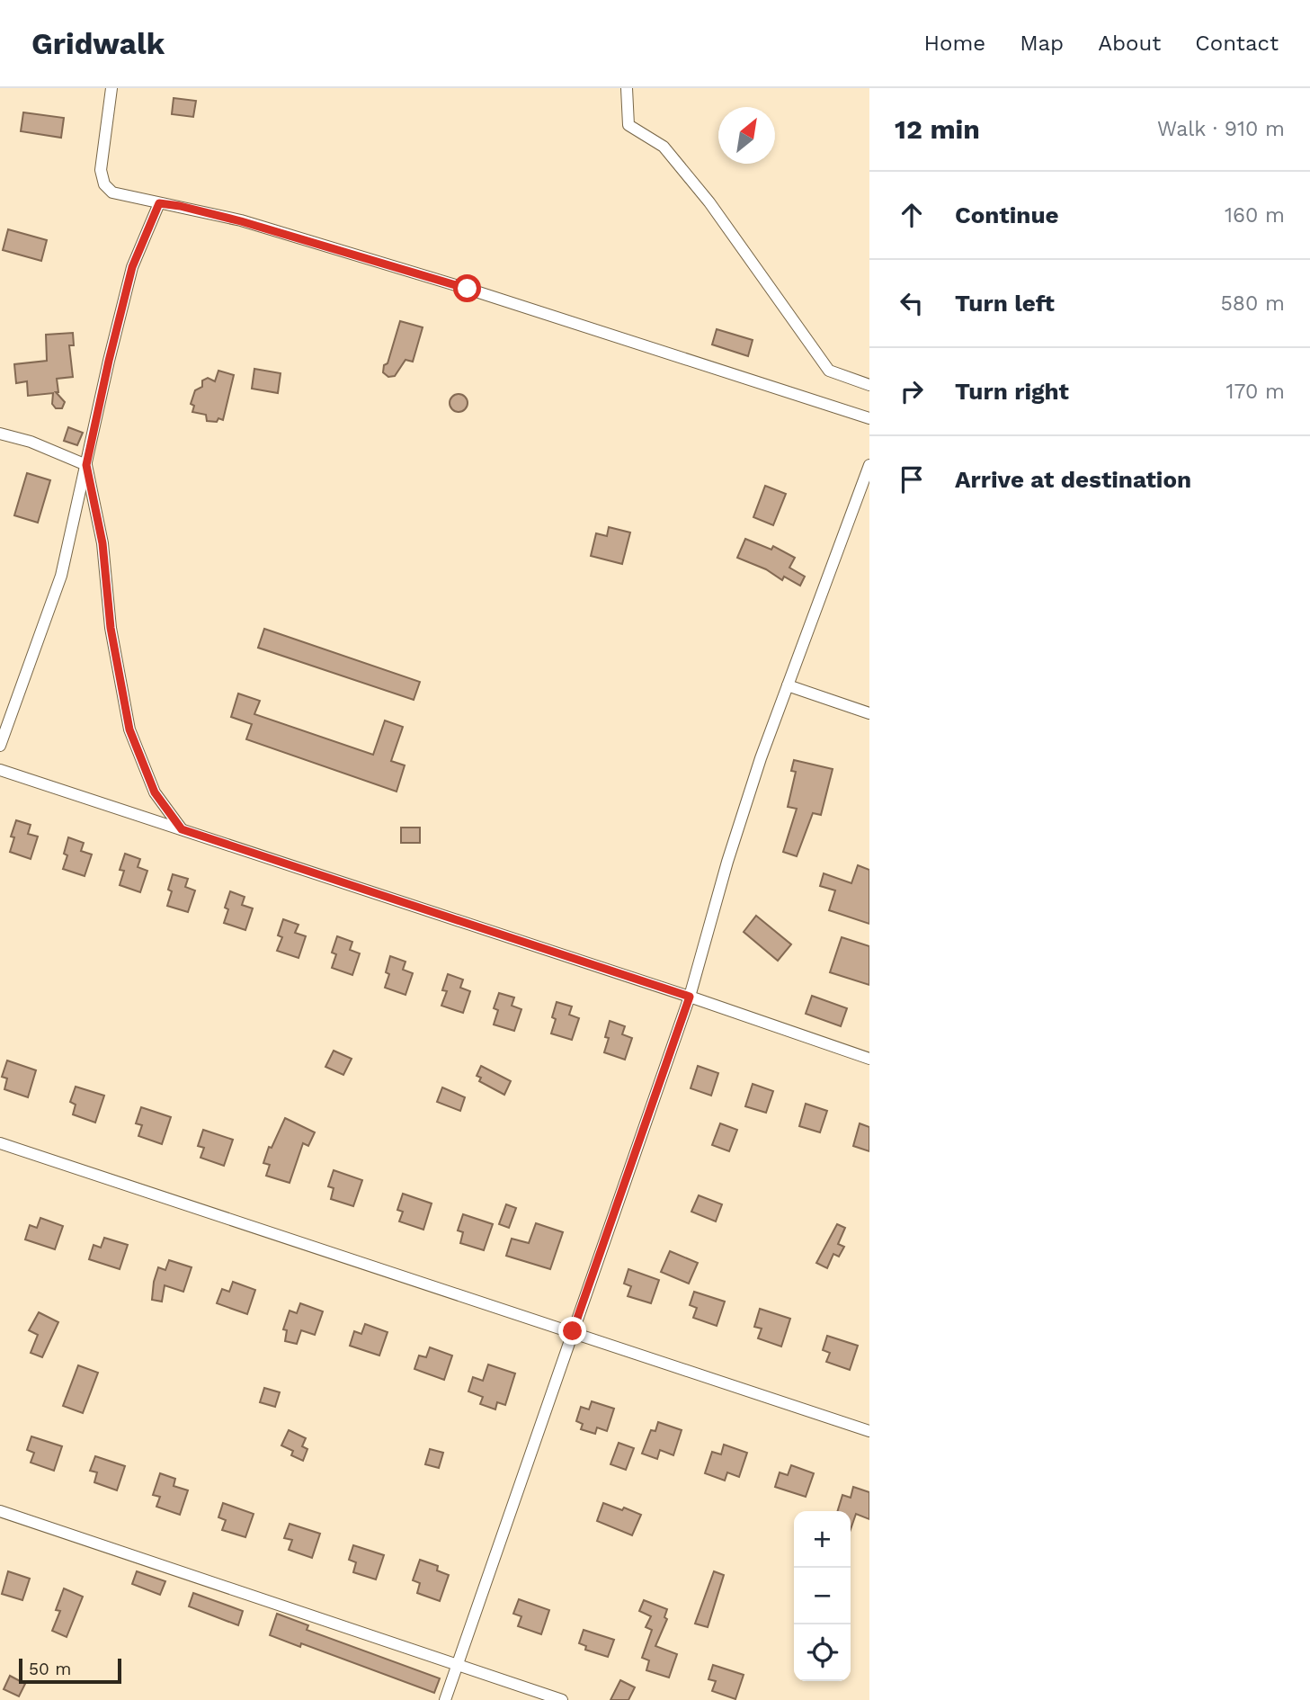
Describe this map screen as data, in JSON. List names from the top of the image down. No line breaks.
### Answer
{"scale_bar":"50 m","north":"top right","page":{"header":"Gridwalk","nav":["Home","Map","About","Contact"],"heading":["12 min","Walk · 910 m"],"list":[["Continue","160 m"],["Turn left","580 m"],["Turn right","170 m"],"Arrive at destination"],"map_buttons":["+","−"],"scale":"50 m"}}
